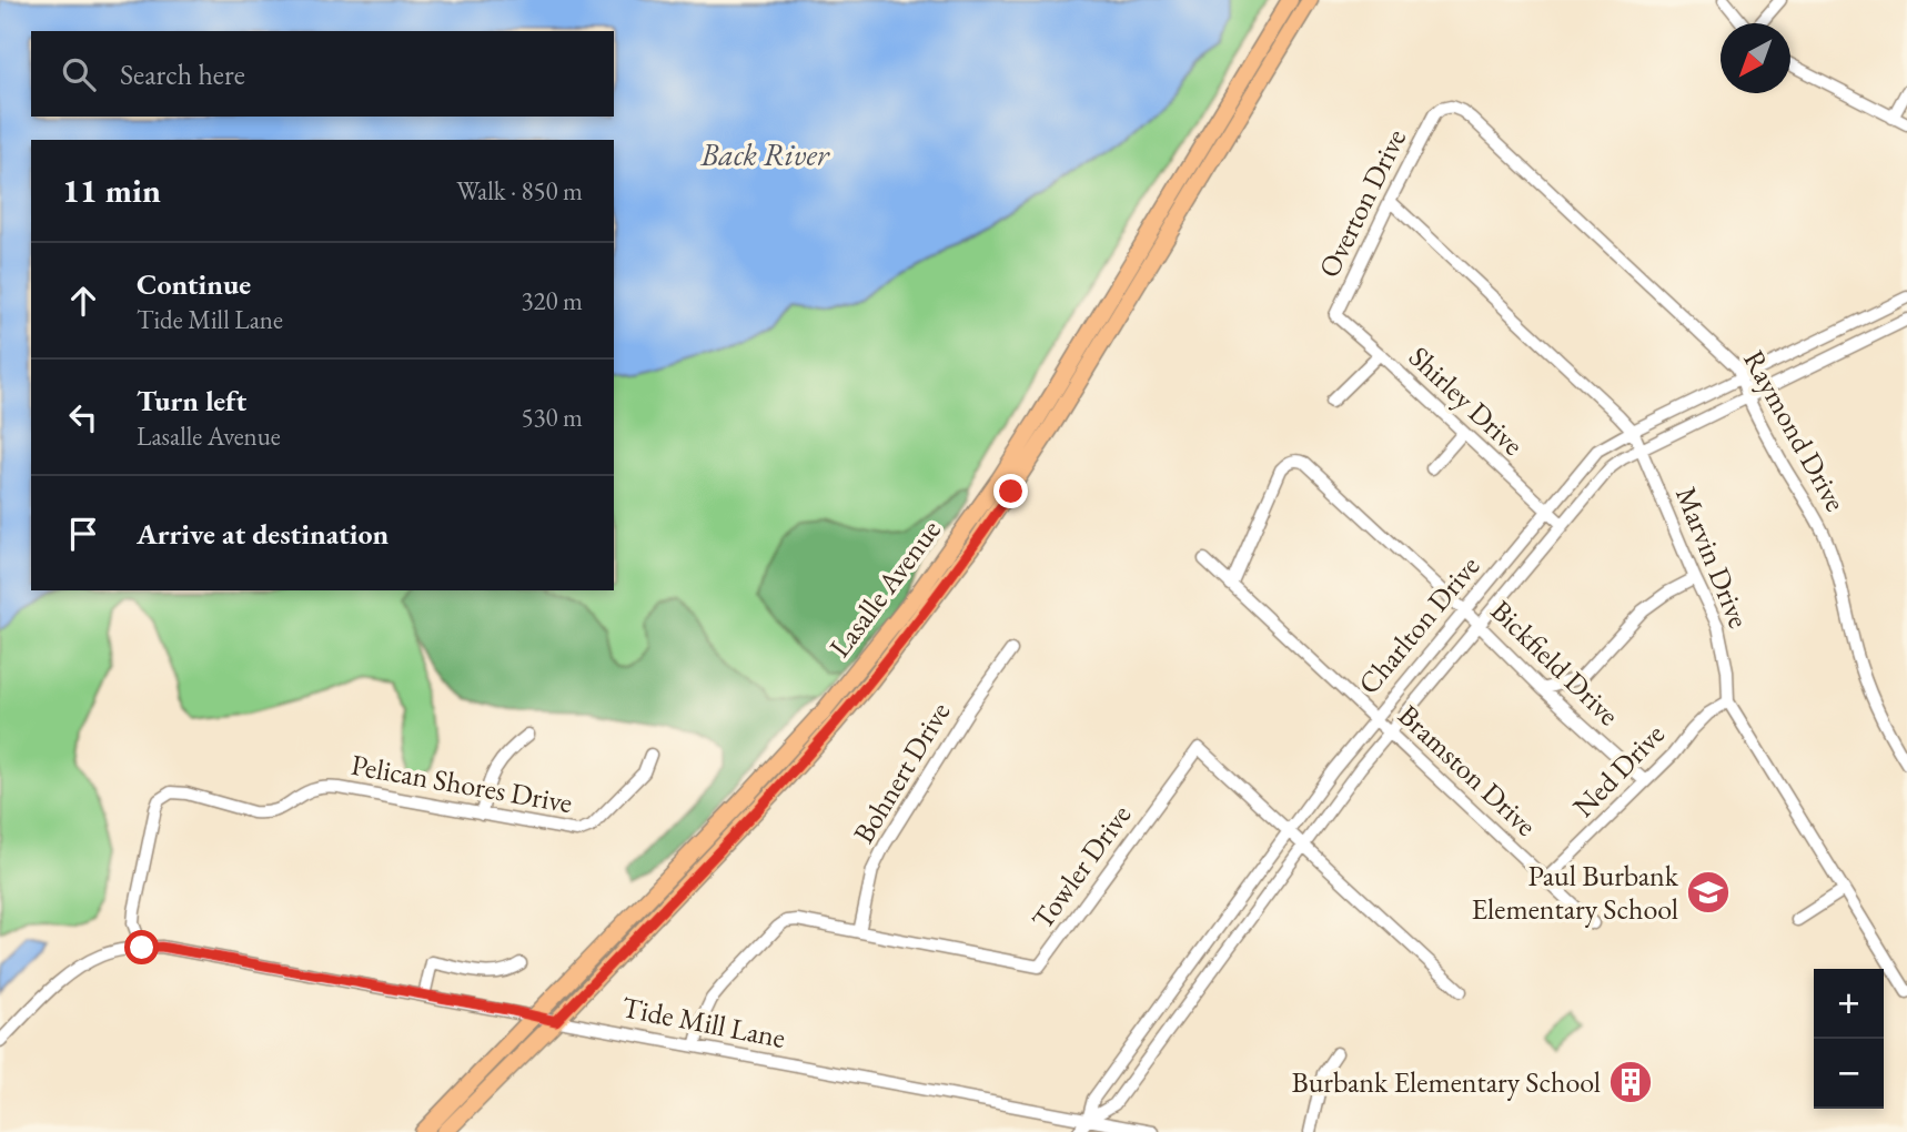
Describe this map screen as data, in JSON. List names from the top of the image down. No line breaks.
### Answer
{"streets":{"main road":["Lasalle Avenue"],"street":["Overton Drive","Shirley Drive","Raymond Drive","Marvin Drive","Charlton Drive","Bickfield Drive","Bramston Drive","Ned Drive","Bohnert Drive","Pelican Shores Drive","Towler Drive","Tide Mill Lane"]},"crossings":[["Overton Drive","Shirley Drive"],["Overton Drive","Raymond Drive"],["Overton Drive","Marvin Drive"],["Shirley Drive","Charlton Drive"],["Raymond Drive","Charlton Drive"],["Marvin Drive","Charlton Drive"],["Marvin Drive","Ned Drive"],["Lasalle Avenue","Tide Mill Lane"],["Charlton Drive","Bickfield Drive"],["Charlton Drive","Bramston Drive"],["Charlton Drive","Towler Drive"],["Charlton Drive","Tide Mill Lane"],["Bickfield Drive","Bramston Drive"],["Bickfield Drive","Ned Drive"],["Bramston Drive","Ned Drive"],["Bohnert Drive","Towler Drive"],["Pelican Shores Drive","Tide Mill Lane"],["Towler Drive","Tide Mill Lane"]],"water":["Back River"],"places":{"school or university":["Paul Burbank Elementary School"],"building":["Burbank Elementary School"]},"north":"bottom left","page":{"search":"Search here","heading":["11 min","Walk · 850 m"],"list":[["Continue","Tide Mill Lane","320 m"],["Turn left","Lasalle Avenue","530 m"],"Arrive at destination"],"map_buttons":["+","−"]}}
